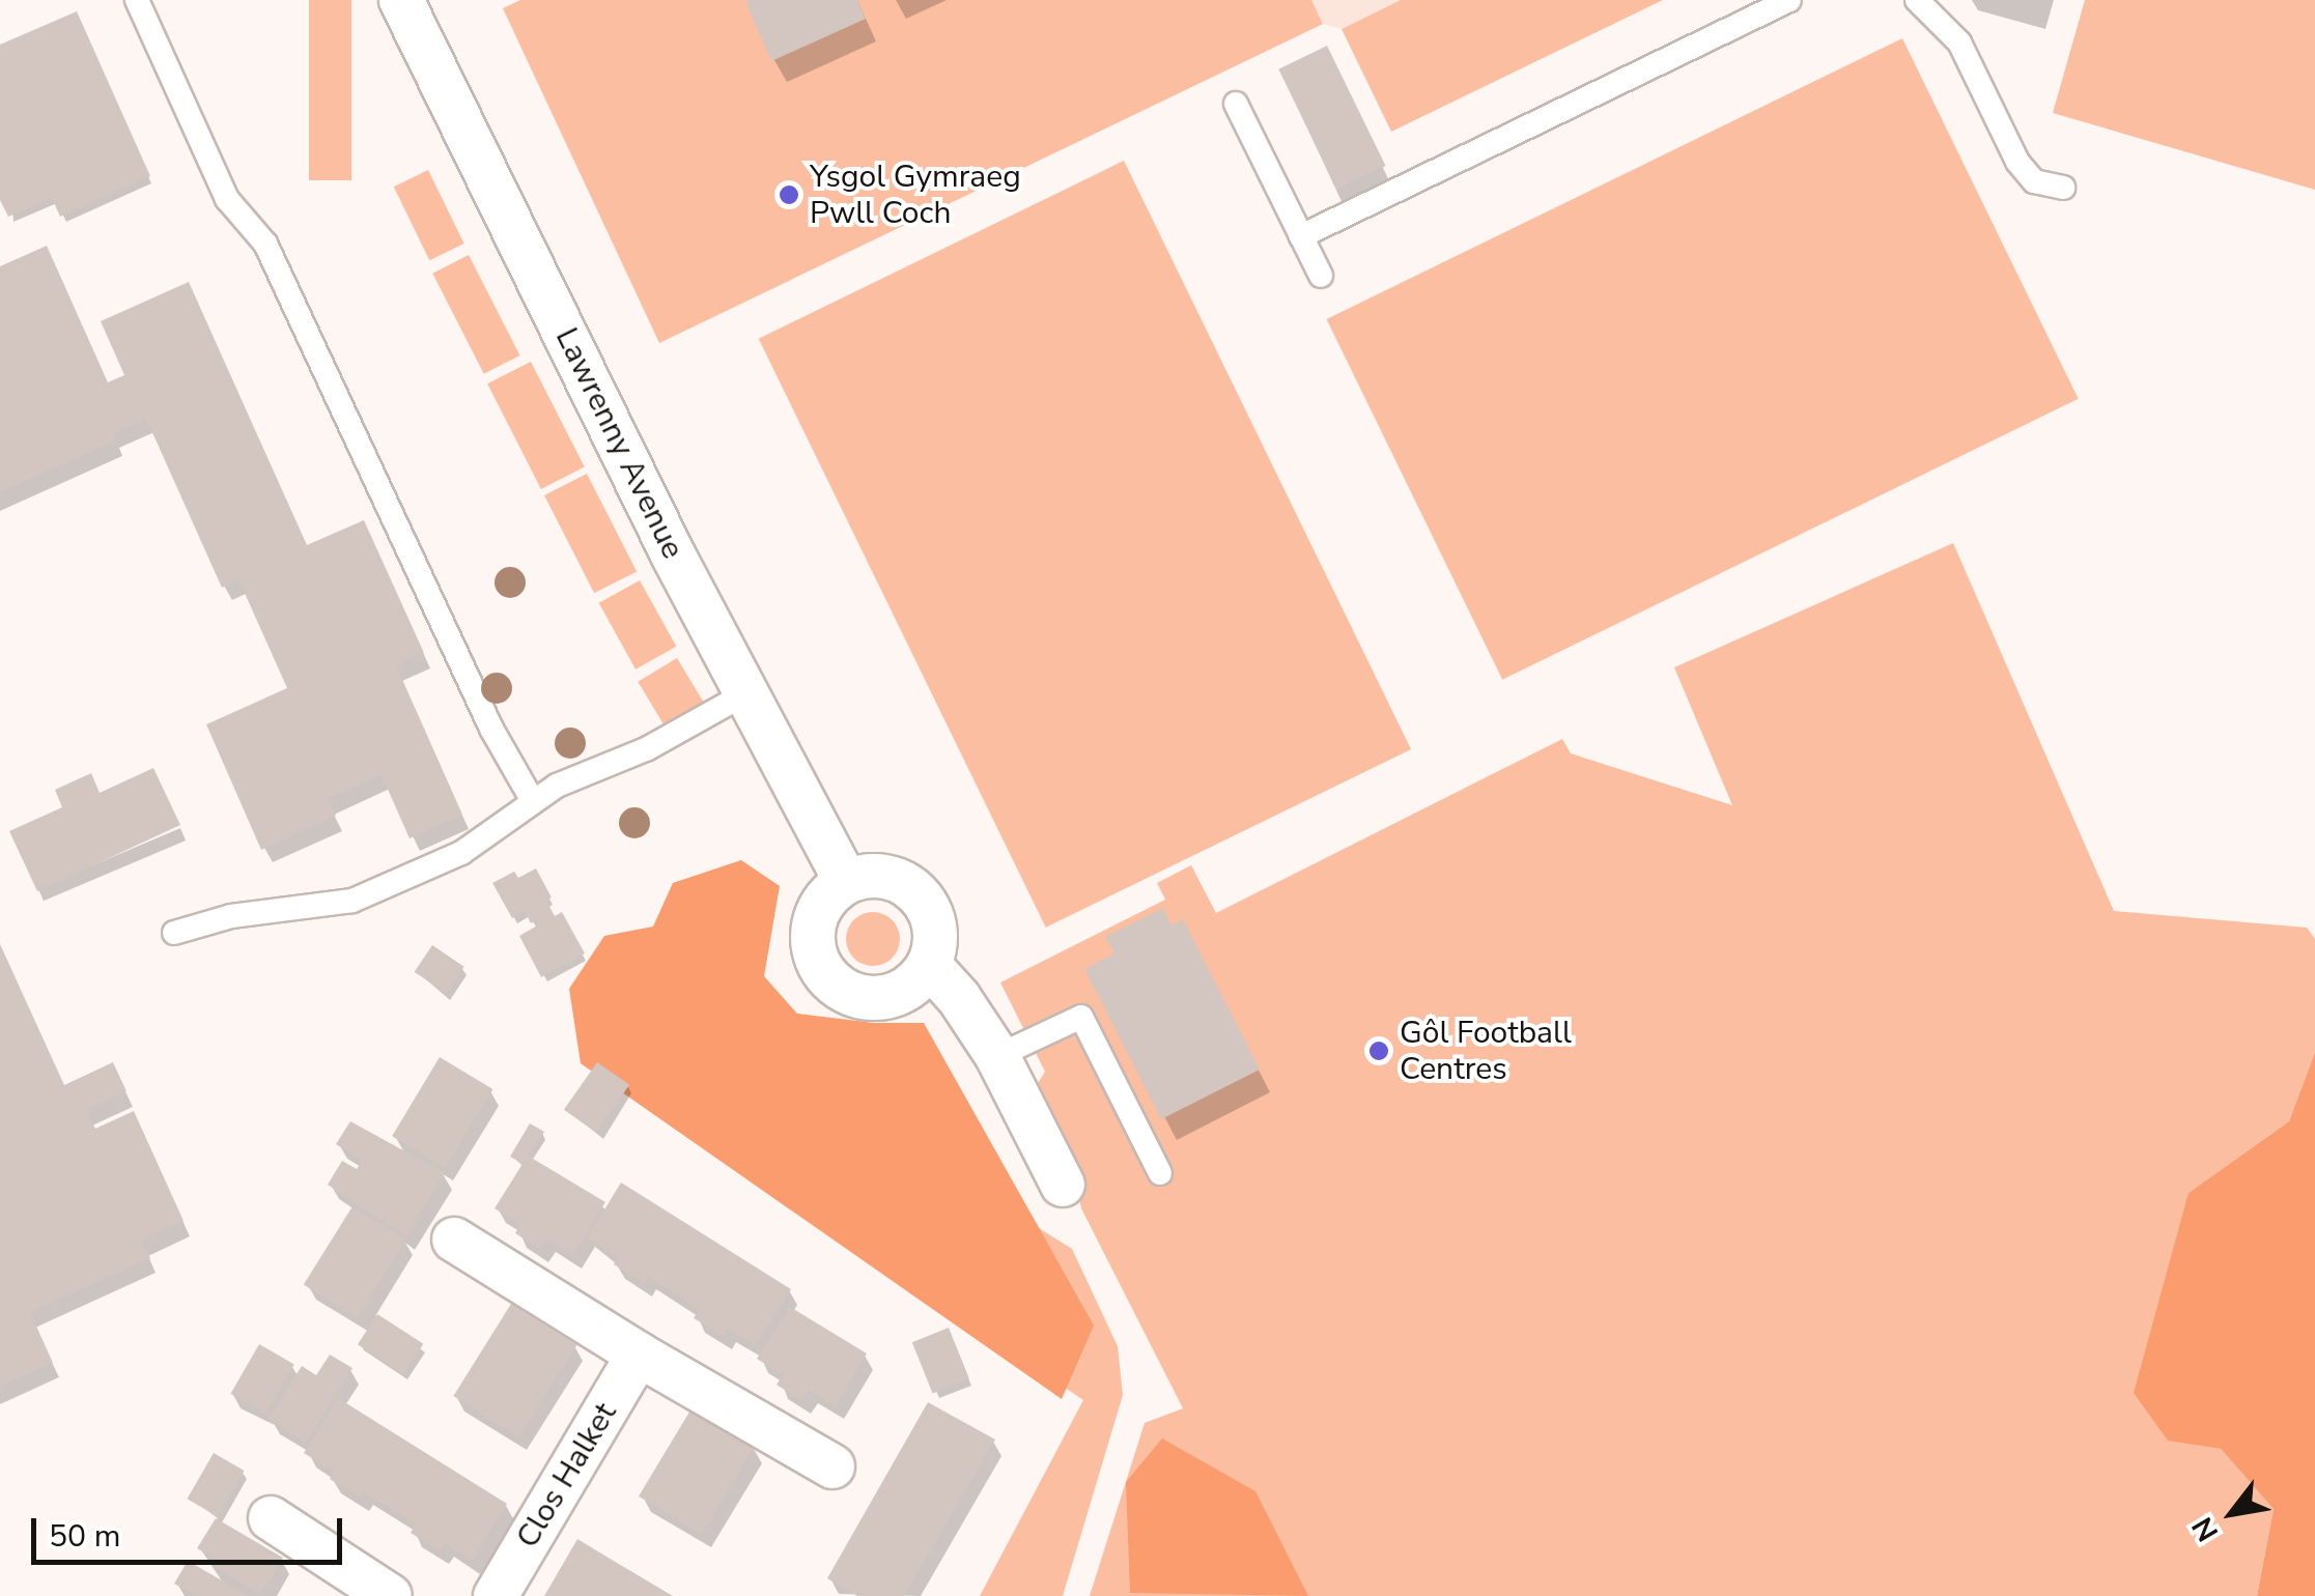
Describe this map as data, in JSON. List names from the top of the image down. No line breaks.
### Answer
{"streets":{"street":["Lawrenny Avenue","Clos Halket"]},"places":["Ysgol Gymraeg Pwll Coch","Gôl Football Centres"],"scale_bar":"50 m","north":"bottom left"}
